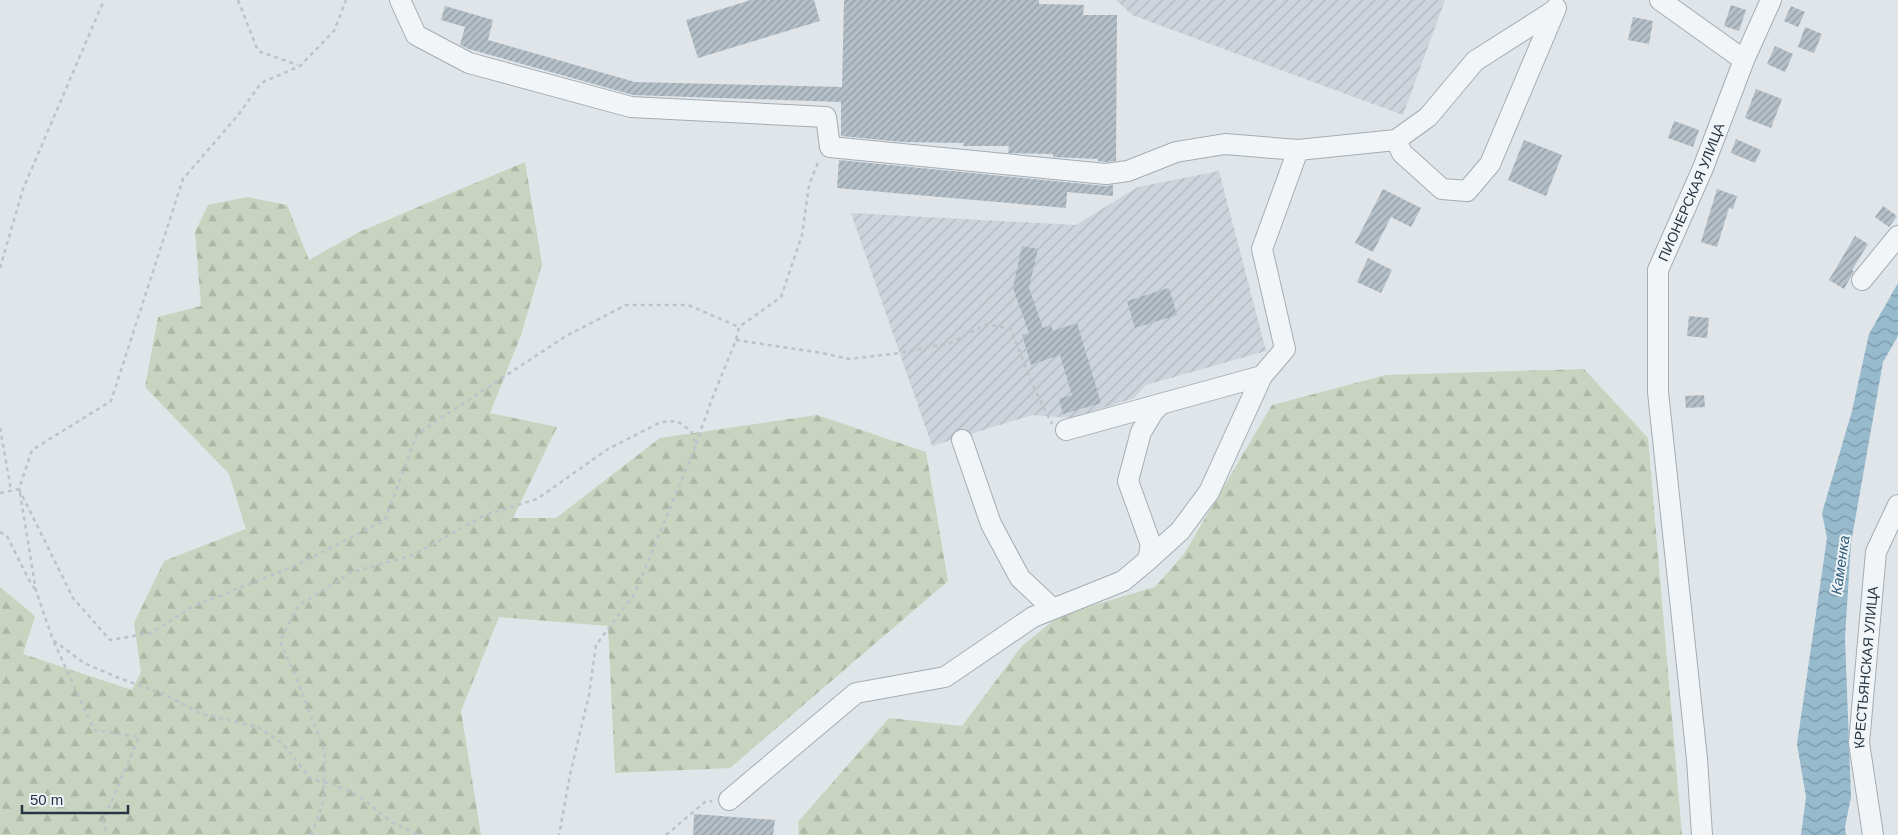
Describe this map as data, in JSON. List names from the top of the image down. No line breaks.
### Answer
{"streets":{"street":["ПИОНЕРСКАЯ УЛИЦА","КРЕСТЬЯНСКАЯ УЛИЦА"]},"water":["Каменка"],"scale_bar":"50 m"}
